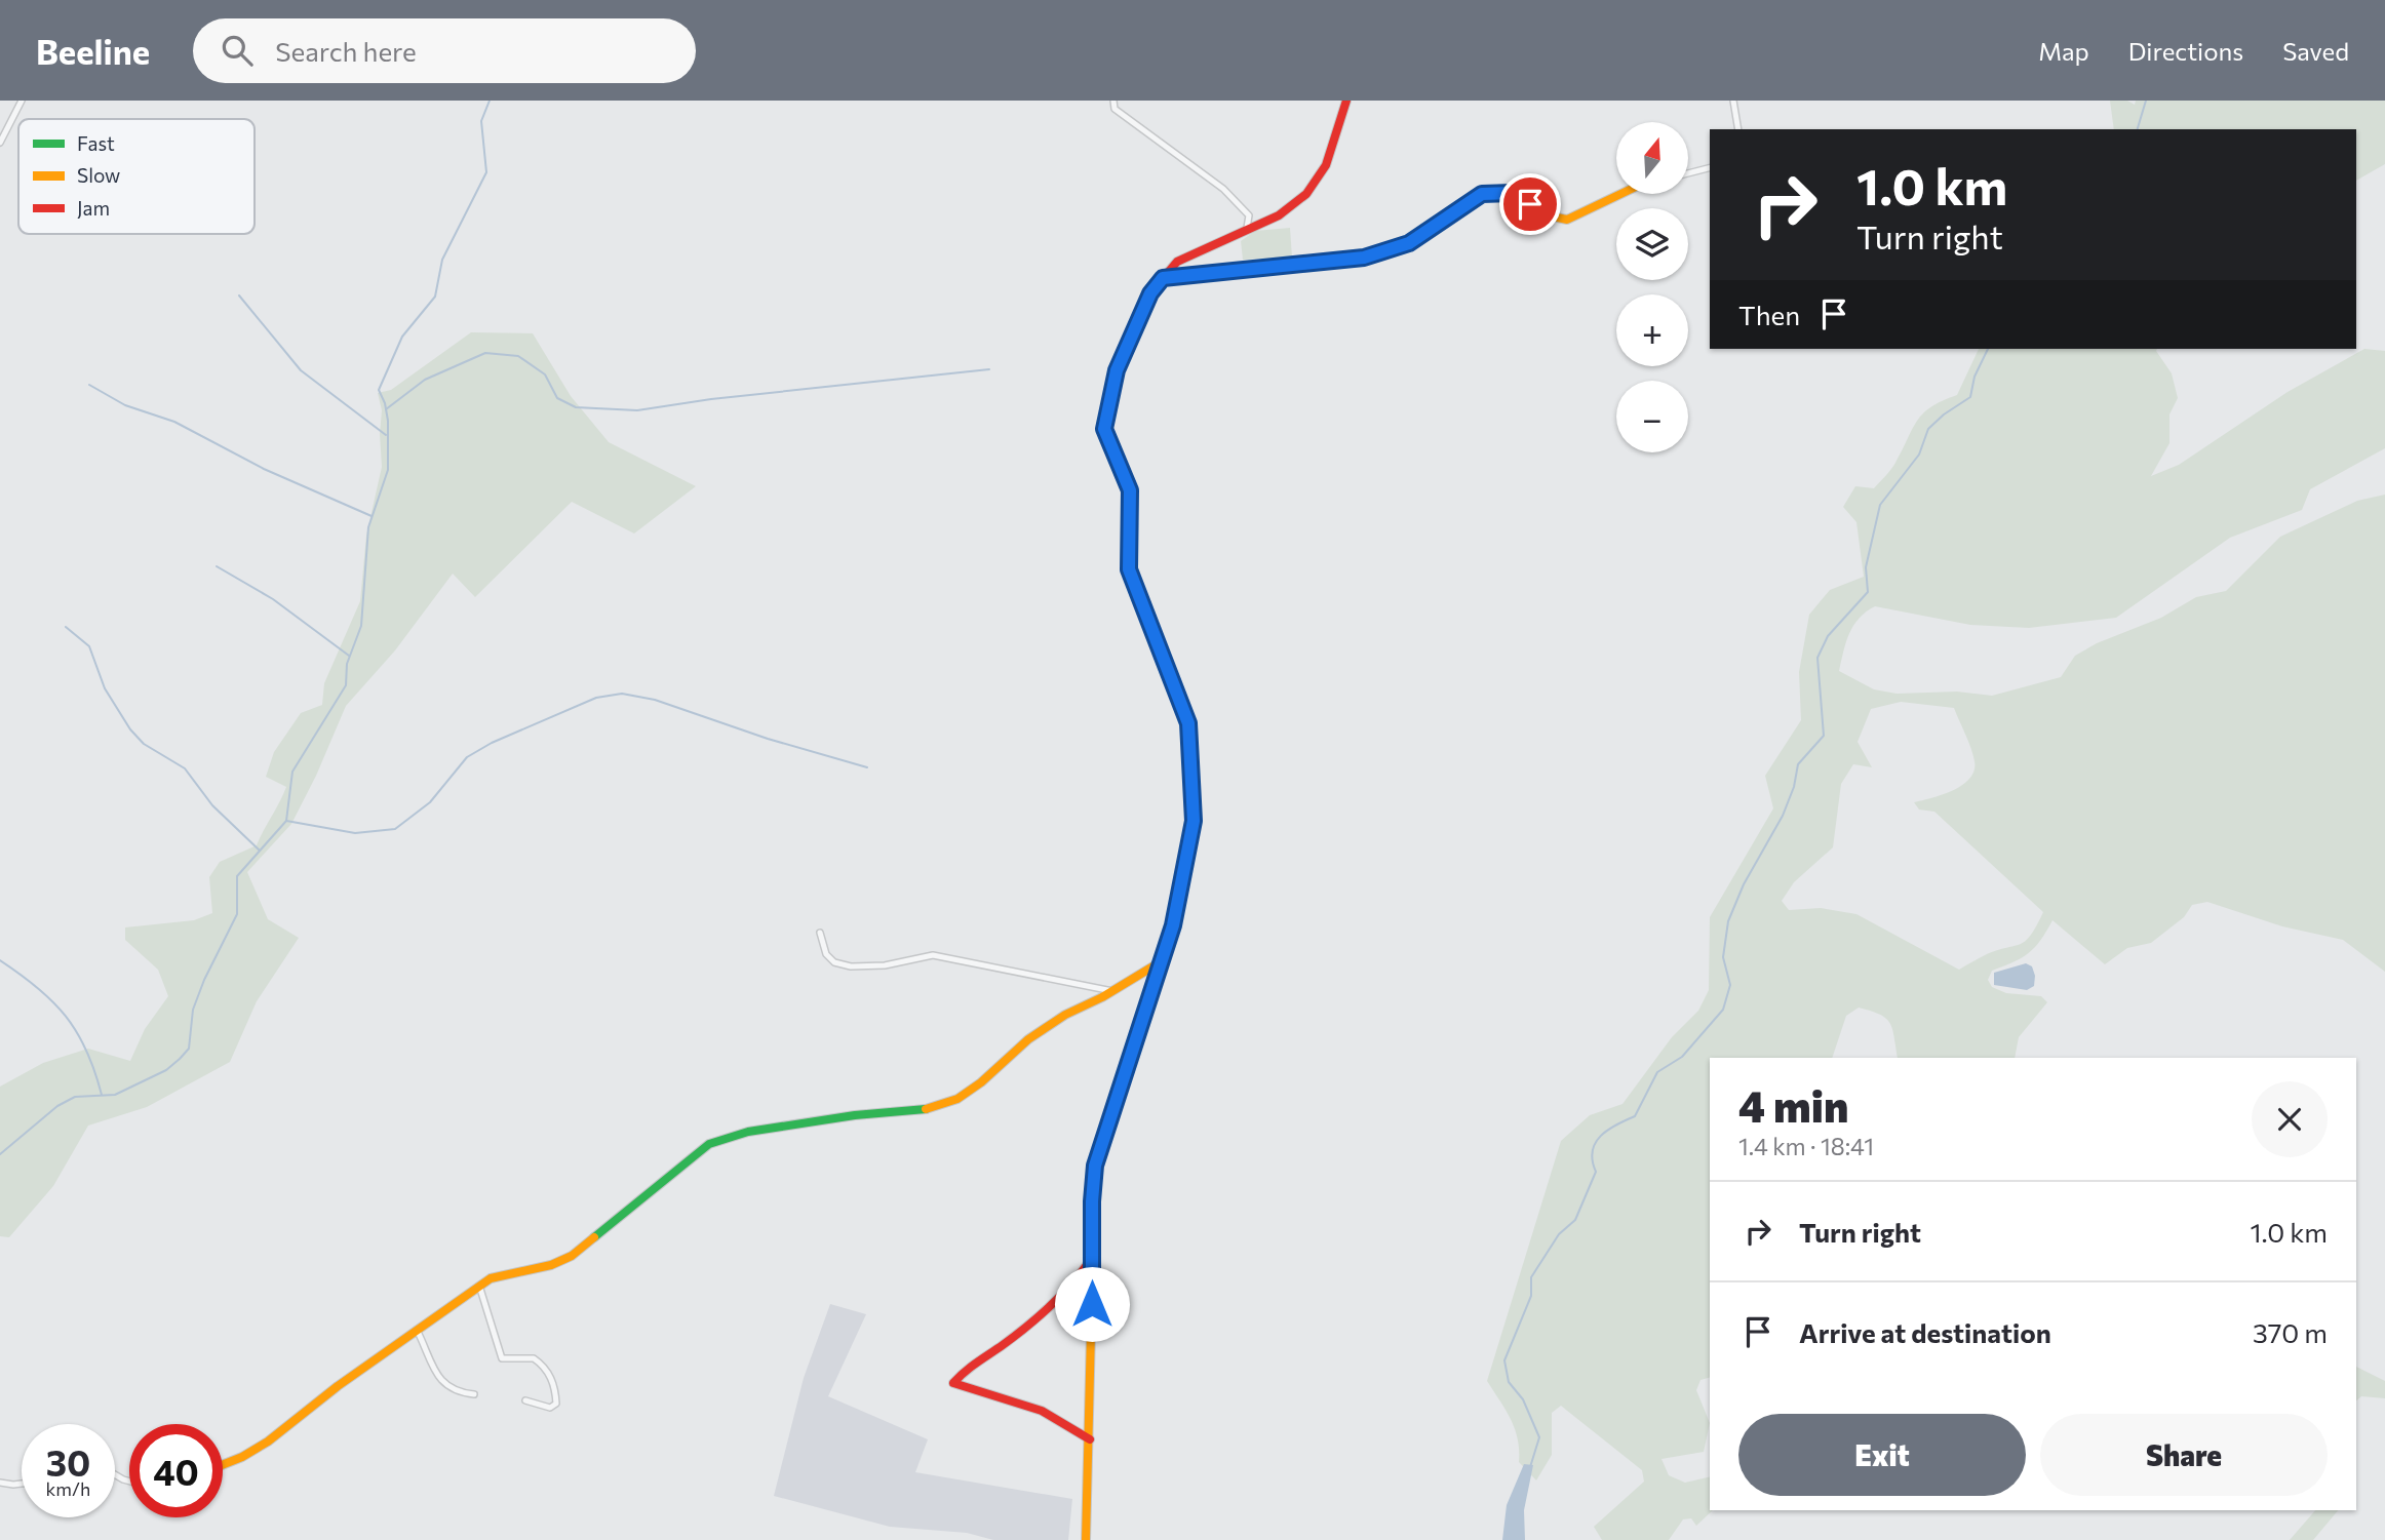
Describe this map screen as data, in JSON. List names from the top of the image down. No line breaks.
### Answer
{"legend":["Fast","Slow","Jam"],"north":"top","page":{"header":"Beeline","search":"Search here","nav":["Map","Directions","Saved"],"map_buttons":["+","−"],"turn":["1.0 km","Turn right"],"then":"Then","heading":["4 min","1.4 km · 18:41"],"list":[{"name":"Turn right","value":"1.0 km"},{"name":"Arrive at destination","value":"370 m"}],"buttons":["Exit","Share"],"speed":"30 km/h","limit":"40"}}
